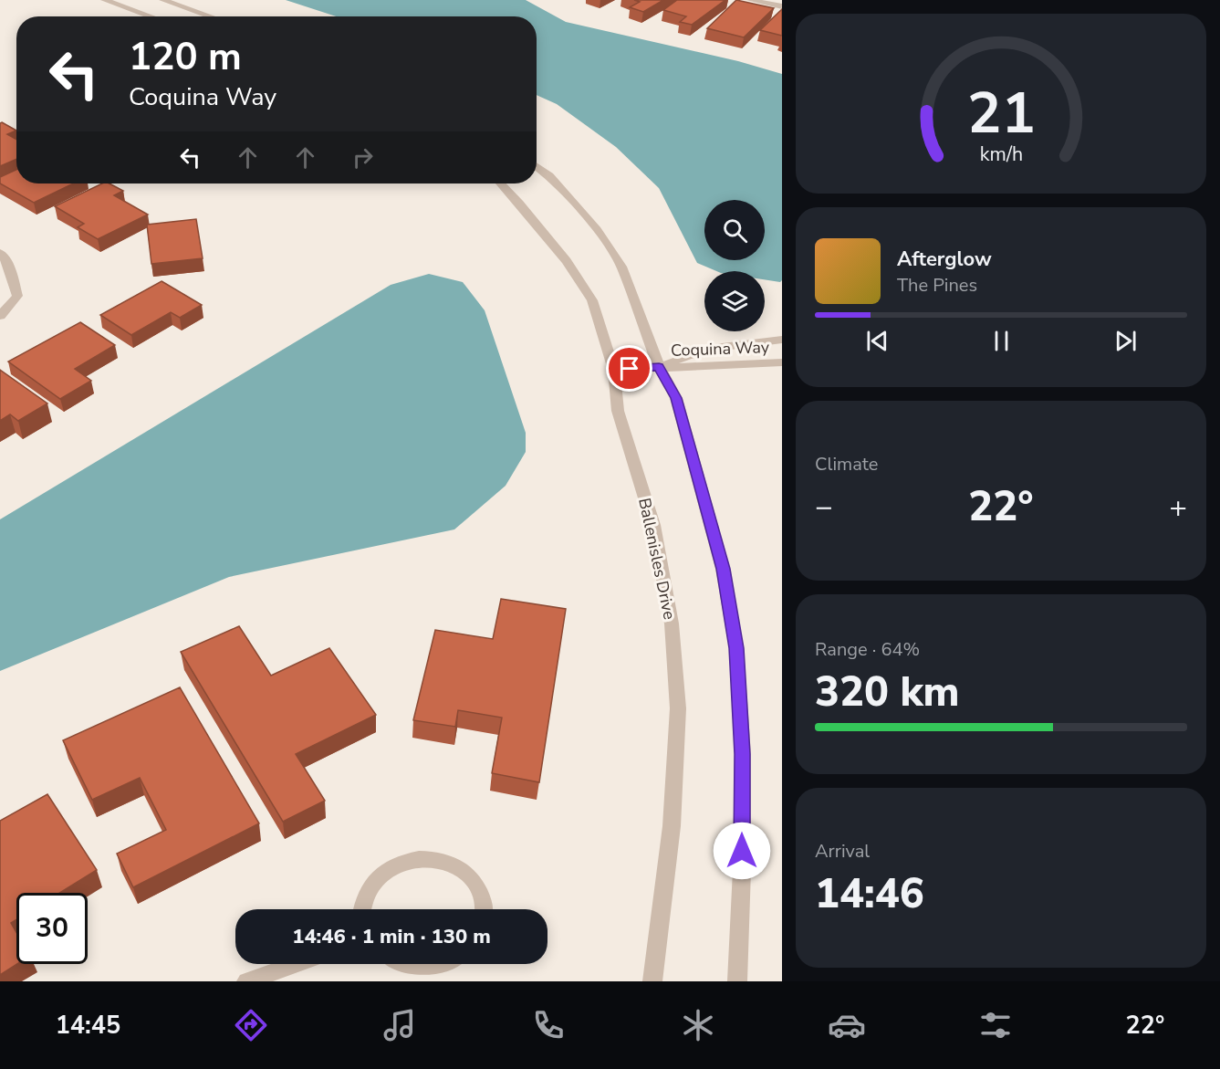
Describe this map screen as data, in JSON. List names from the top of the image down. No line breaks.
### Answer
{"streets":{"street":["Coquina Way","Ballenisles Drive"]},"crossings":[["Coquina Way","Ballenisles Drive"]],"page":{"turn":["120 m","Coquina Way"],"song":["Afterglow","The Pines"],"tile":["Climate",["Range · 64%","320 km"],["Arrival","14:46"]],"heat":["−","22°","+"],"limit":"30","trip":"14:46 · 1 min · 130 m","tabs":["14:45","22°"],"gauge":["21","km/h"]}}
